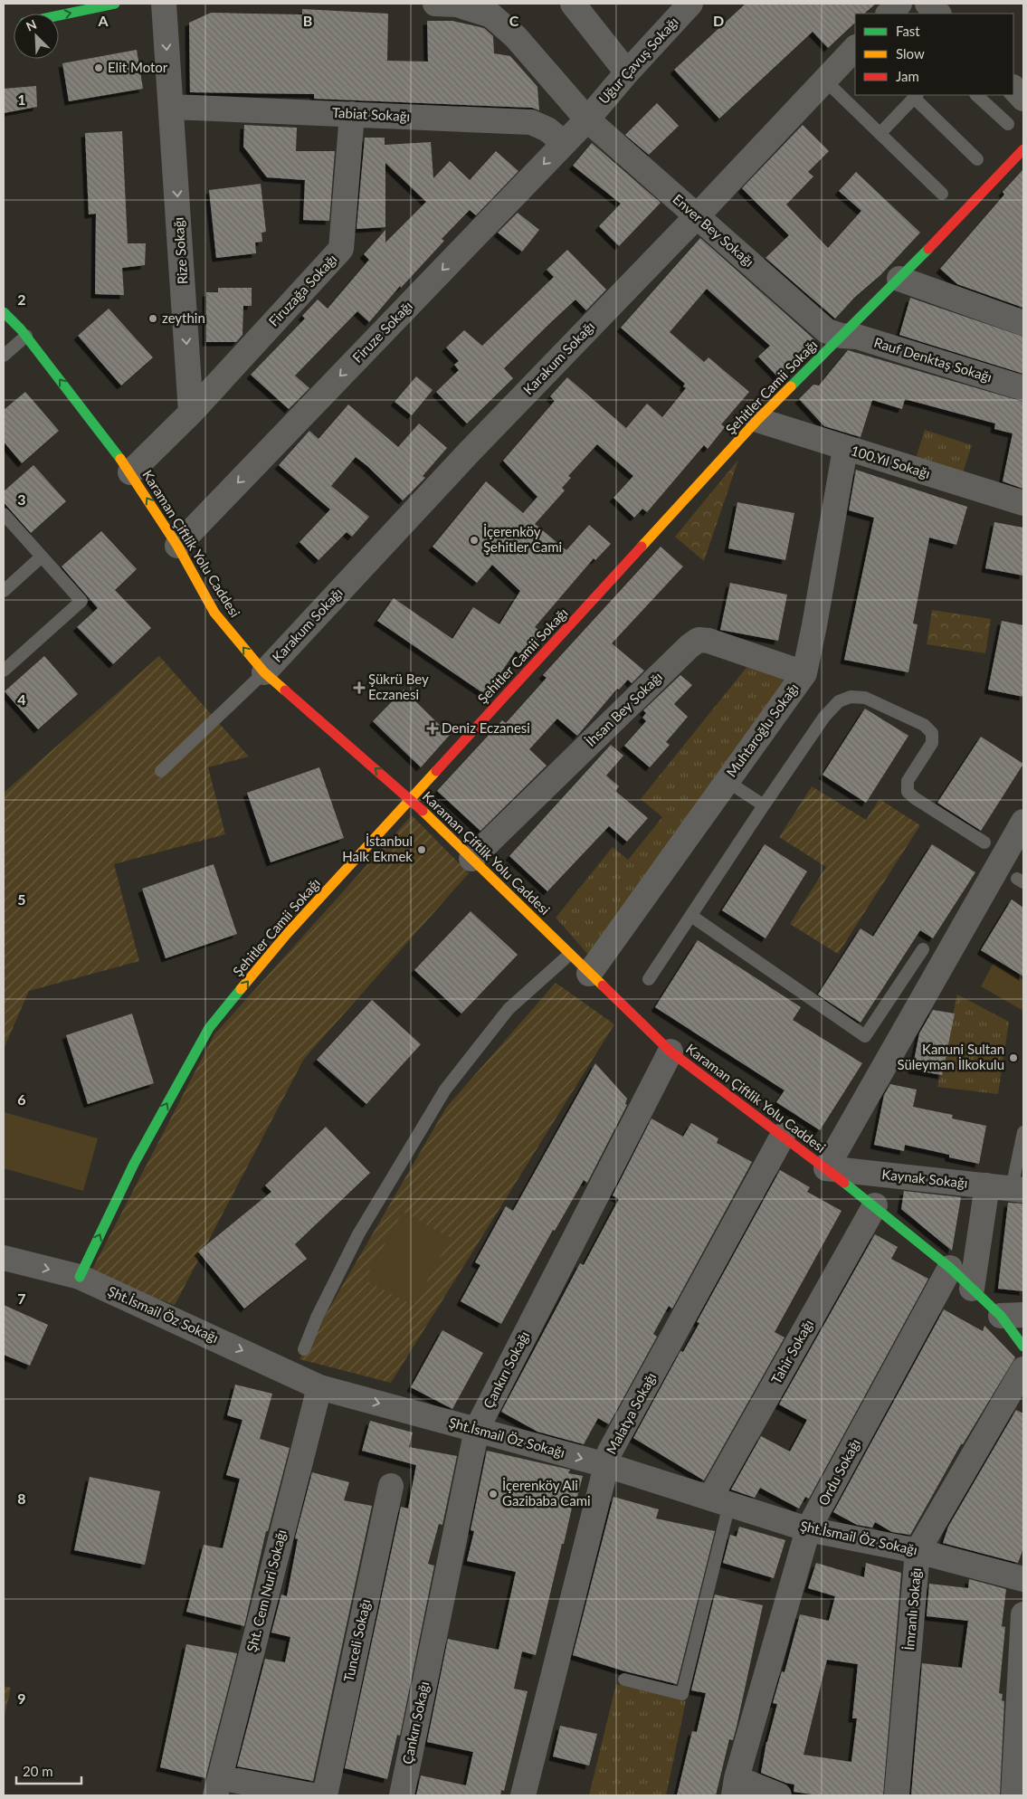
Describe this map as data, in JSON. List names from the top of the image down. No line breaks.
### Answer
{"streets":{"street":["Uğur Çavuş Sokağı","Tabiat Sokağı","Enver Bey Sokağı","Rize Sokağı","Firuzağa Sokağı","Firuze Sokağı","Karakum Sokağı","Rauf Denktaş Sokağı","Şehitler Camii Sokağı","100.Yıl Sokağı","Karaman Çiftlik Yolu Caddesi","İhsan Bey Sokağı","Muhtaroğlu Sokağı","Kaynak Sokağı","Şht.İsmail Öz Sokağı","Tahir Sokağı","Çankırı Sokağı","Malatya Sokağı","Ordu Sokağı","Şht. Cem Nuri Sokağı","İmranlı Sokağı","Tunceli Sokağı"]},"crossings":[["Uğur Çavuş Sokağı","Enver Bey Sokağı"],["Uğur Çavuş Sokağı","Firuze Sokağı"],["Tabiat Sokağı","Rize Sokağı"],["Tabiat Sokağı","Firuzağa Sokağı"],["Tabiat Sokağı","Firuze Sokağı"],["Enver Bey Sokağı","Firuze Sokağı"],["Enver Bey Sokağı","Karakum Sokağı"],["Enver Bey Sokağı","Rauf Denktaş Sokağı"],["Enver Bey Sokağı","Şehitler Camii Sokağı"],["Rize Sokağı","Firuzağa Sokağı"],["Firuze Sokağı","Karaman Çiftlik Yolu Caddesi"],["Karakum Sokağı","Karaman Çiftlik Yolu Caddesi"],["Rauf Denktaş Sokağı","Şehitler Camii Sokağı"],["Şehitler Camii Sokağı","100.Yıl Sokağı"],["Şehitler Camii Sokağı","Karaman Çiftlik Yolu Caddesi"],["Şehitler Camii Sokağı","Şht.İsmail Öz Sokağı"],["100.Yıl Sokağı","Muhtaroğlu Sokağı"],["Karaman Çiftlik Yolu Caddesi","İhsan Bey Sokağı"],["Karaman Çiftlik Yolu Caddesi","Muhtaroğlu Sokağı"],["Karaman Çiftlik Yolu Caddesi","Kaynak Sokağı"],["Karaman Çiftlik Yolu Caddesi","Tahir Sokağı"],["Karaman Çiftlik Yolu Caddesi","Çankırı Sokağı"],["Karaman Çiftlik Yolu Caddesi","Malatya Sokağı"],["Karaman Çiftlik Yolu Caddesi","Ordu Sokağı"],["İhsan Bey Sokağı","Muhtaroğlu Sokağı"],["Şht.İsmail Öz Sokağı","Tahir Sokağı"],["Şht.İsmail Öz Sokağı","Çankırı Sokağı"],["Şht.İsmail Öz Sokağı","Malatya Sokağı"],["Şht.İsmail Öz Sokağı","Ordu Sokağı"],["Şht.İsmail Öz Sokağı","Şht. Cem Nuri Sokağı"],["Şht.İsmail Öz Sokağı","İmranlı Sokağı"]],"one_way":["Rize Sokağı","Firuze Sokağı","Şehitler Camii Sokağı","Karaman Çiftlik Yolu Caddesi","Şht.İsmail Öz Sokağı"],"places":{"other":["Elit Motor","zeythin","İçerenköy Şehitler Cami","İstanbul Halk Ekmek","Kanuni Sultan Süleyman İlkokulu","İçerenköy Ali Gazibaba Cami"],"health":["Şükrü Bey Eczanesi","Deniz Eczanesi"]},"legend":["Fast","Slow","Jam"],"scale_bar":"20 m","north":"top left","grid":{"columns":["A","B","C","D"],"rows":["1","2","3","4","5","6","7","8","9"]}}
